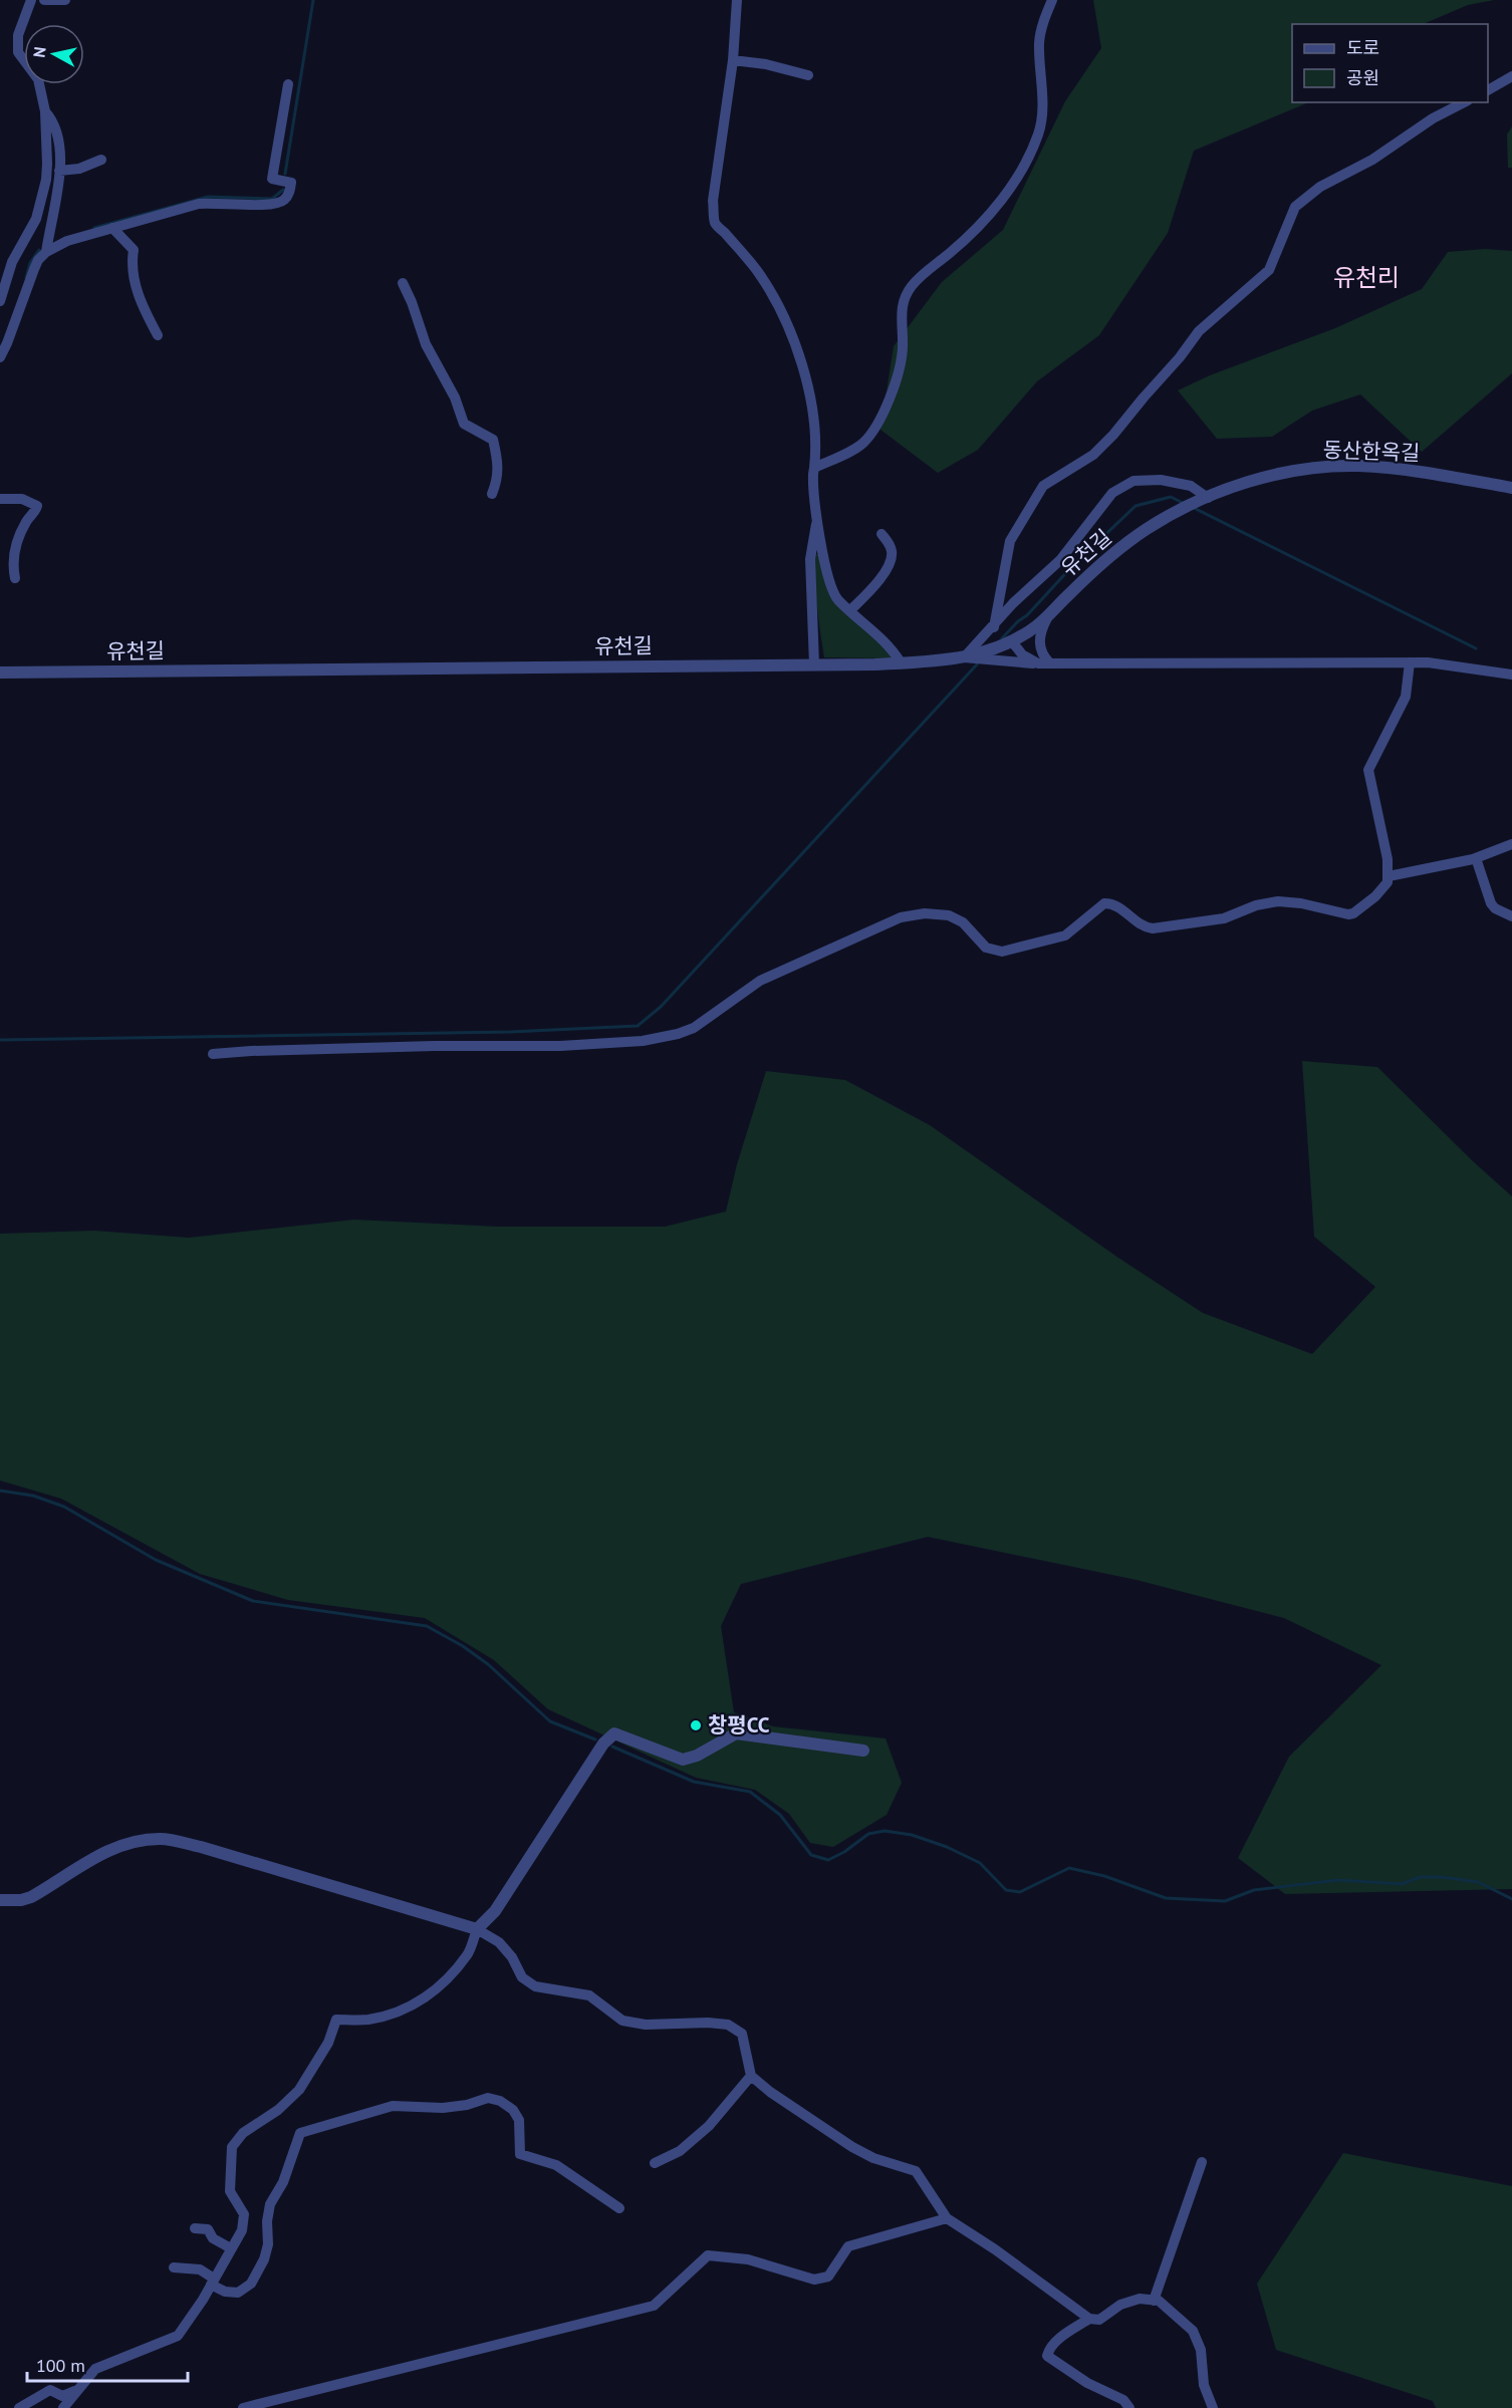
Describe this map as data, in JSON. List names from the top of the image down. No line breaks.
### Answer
{"streets":{"street":["동산한옥길","유천길"]},"crossings":[["동산한옥길","유천길"]],"districts":["유천리"],"places":["창평CC"],"legend":["도로","공원"],"scale_bar":"100 m","north":"left"}
